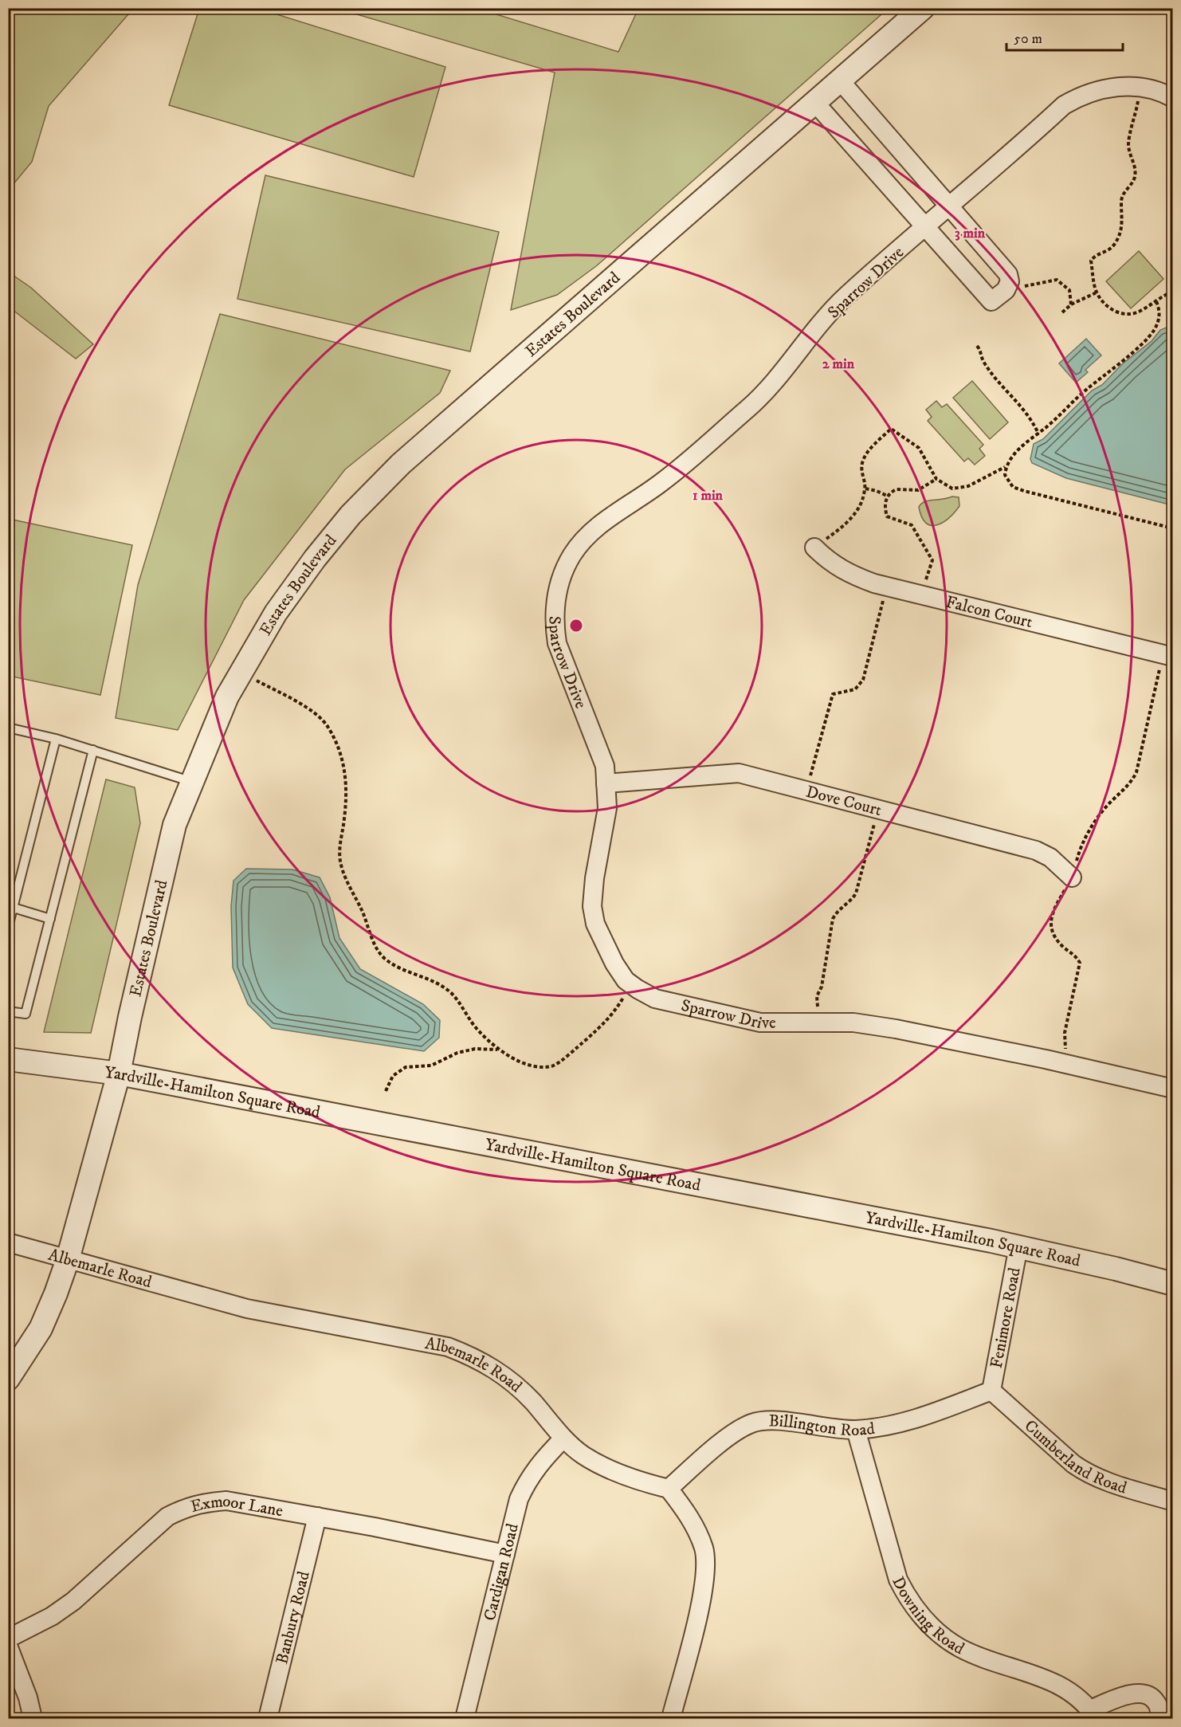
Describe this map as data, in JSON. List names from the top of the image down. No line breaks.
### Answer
{"streets":{"street":["Sparrow Drive","Estates Boulevard","Falcon Court","Dove Court","Yardville-Hamilton Square Road","Albemarle Road","Fenimore Road","Billington Road","Cumberland Road","Exmoor Lane","Cardigan Road","Downing Road","Banbury Road"]},"crossings":[["Sparrow Drive","Dove Court"],["Estates Boulevard","Yardville-Hamilton Square Road"],["Estates Boulevard","Albemarle Road"],["Yardville-Hamilton Square Road","Fenimore Road"],["Albemarle Road","Billington Road"],["Albemarle Road","Cardigan Road"],["Fenimore Road","Billington Road"],["Fenimore Road","Cumberland Road"],["Billington Road","Cumberland Road"],["Billington Road","Downing Road"],["Exmoor Lane","Cardigan Road"],["Exmoor Lane","Banbury Road"]],"scale_bar":"50 m","rings":["3 min","2 min","1 min"]}
